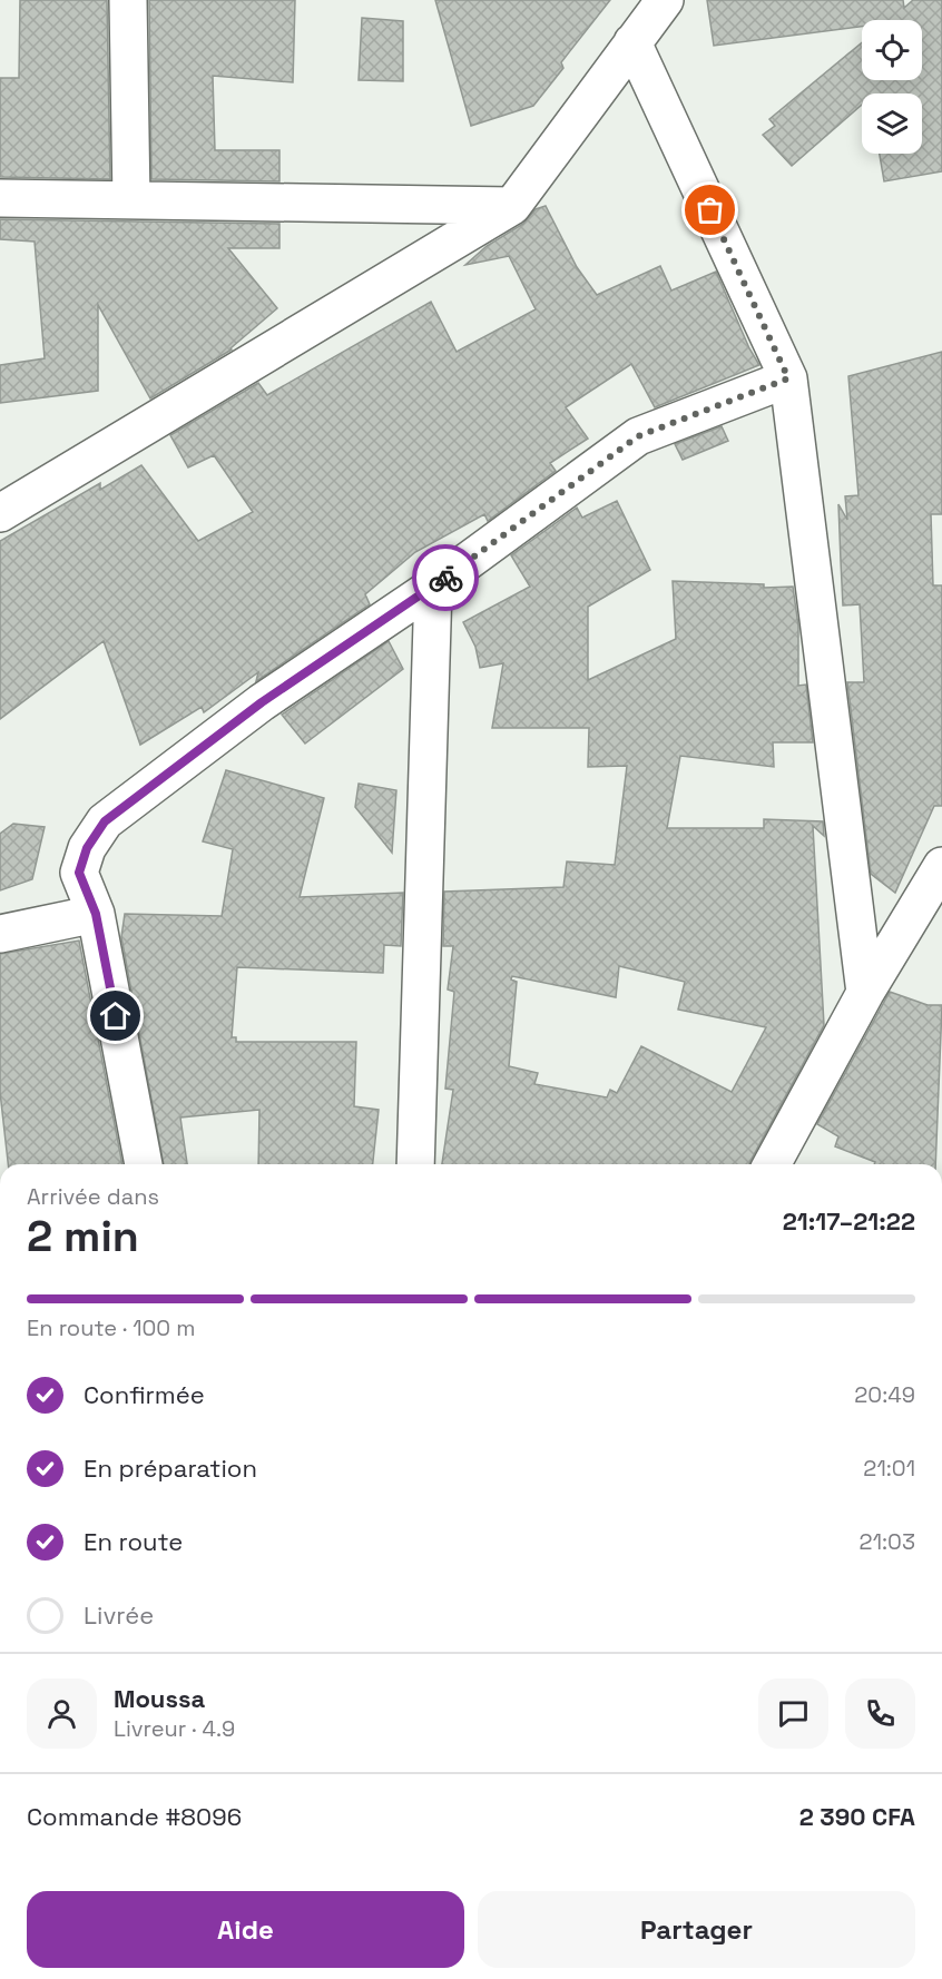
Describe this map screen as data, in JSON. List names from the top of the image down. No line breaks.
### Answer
{"page":{"heading":["2 min","Arrivée dans","21:17–21:22"],"panel":["Moussa","Livreur · 4.9","Commande #8096","2 390 CFA"],"bar":"En route · 100 m","list":[["Confirmée","20:49"],["En préparation","21:01"],["En route","21:03"],"Livrée"],"buttons":["Aide","Partager"]}}
